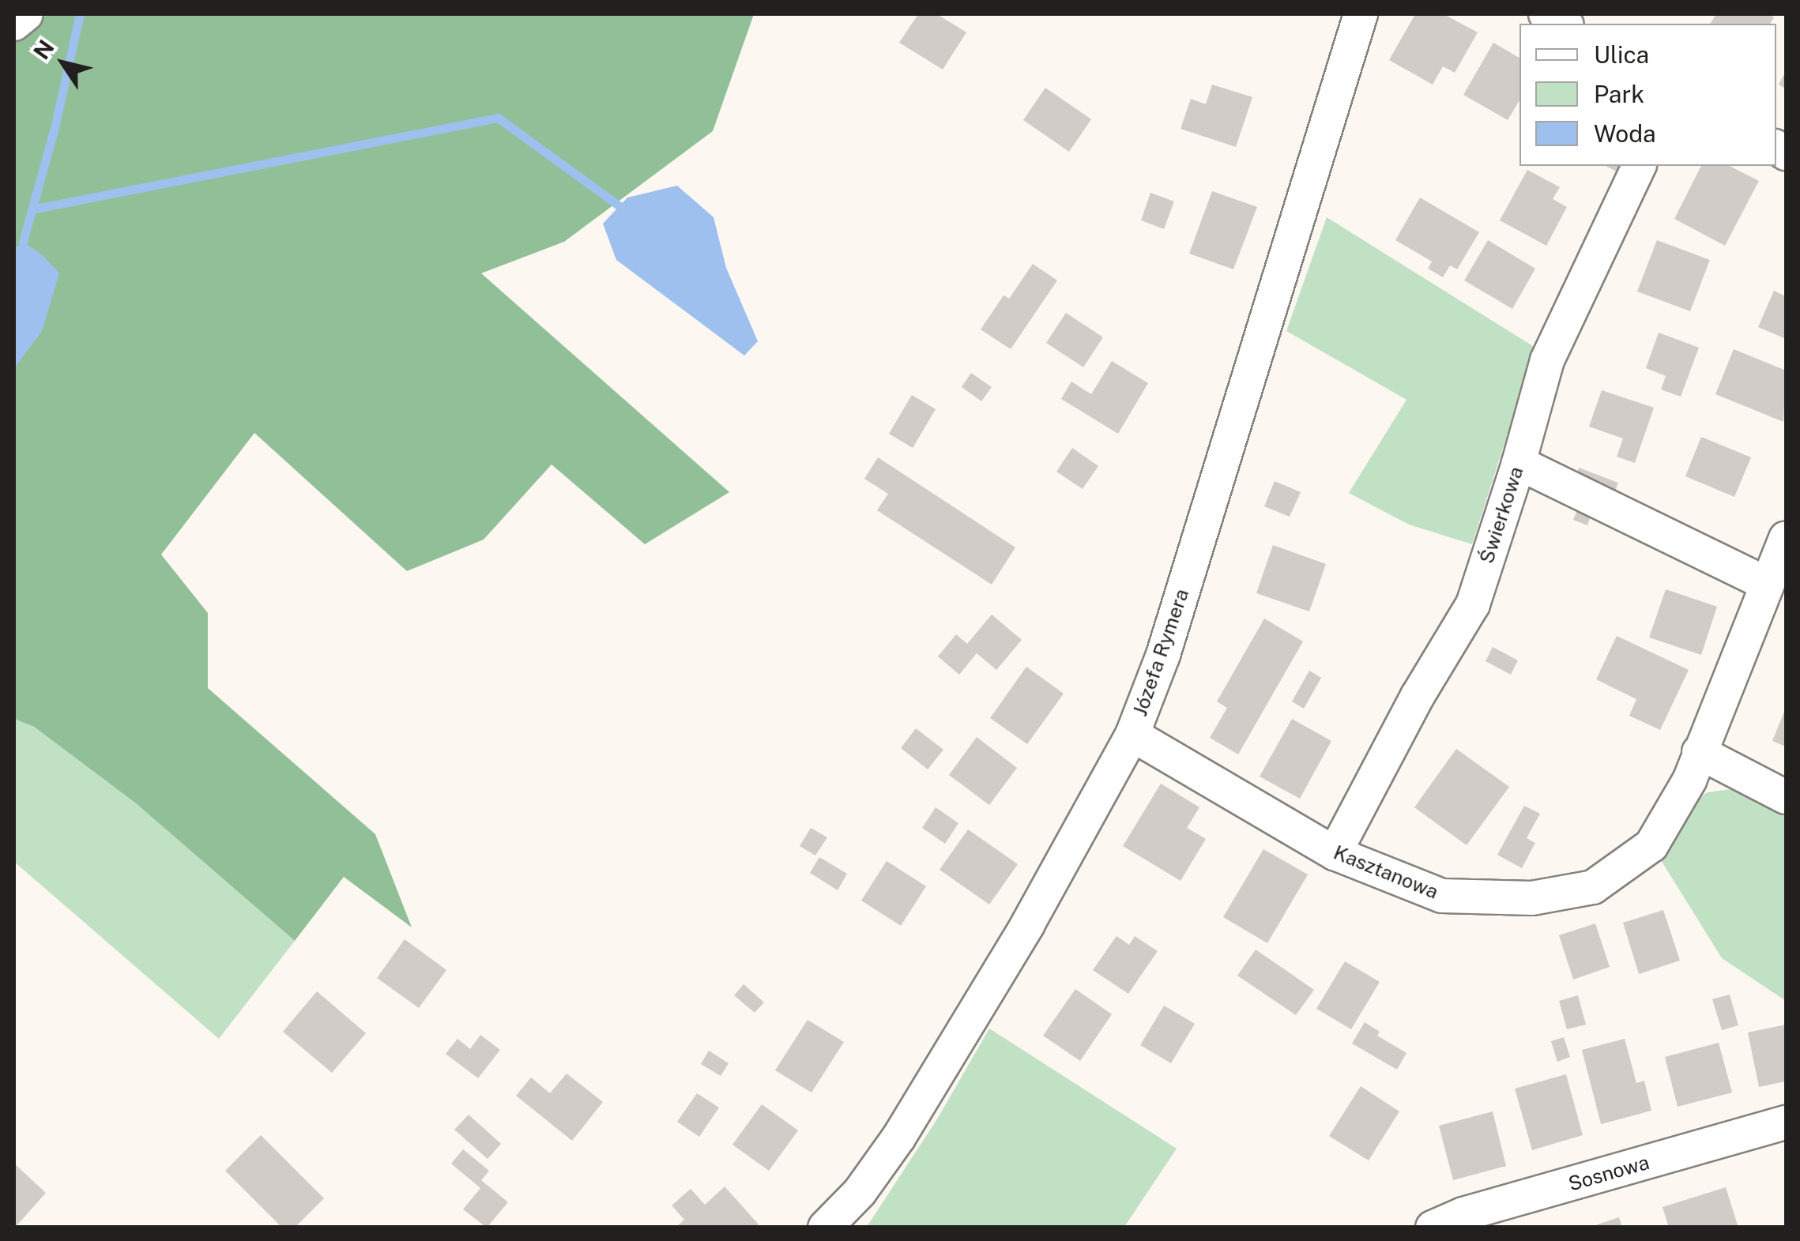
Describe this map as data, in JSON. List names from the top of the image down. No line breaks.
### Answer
{"streets":{"street":["Świerkowa","Józefa Rymera","Kasztanowa","Sosnowa"]},"crossings":[["Świerkowa","Kasztanowa"],["Józefa Rymera","Kasztanowa"]],"legend":["Ulica","Park","Woda"],"north":"top left"}
